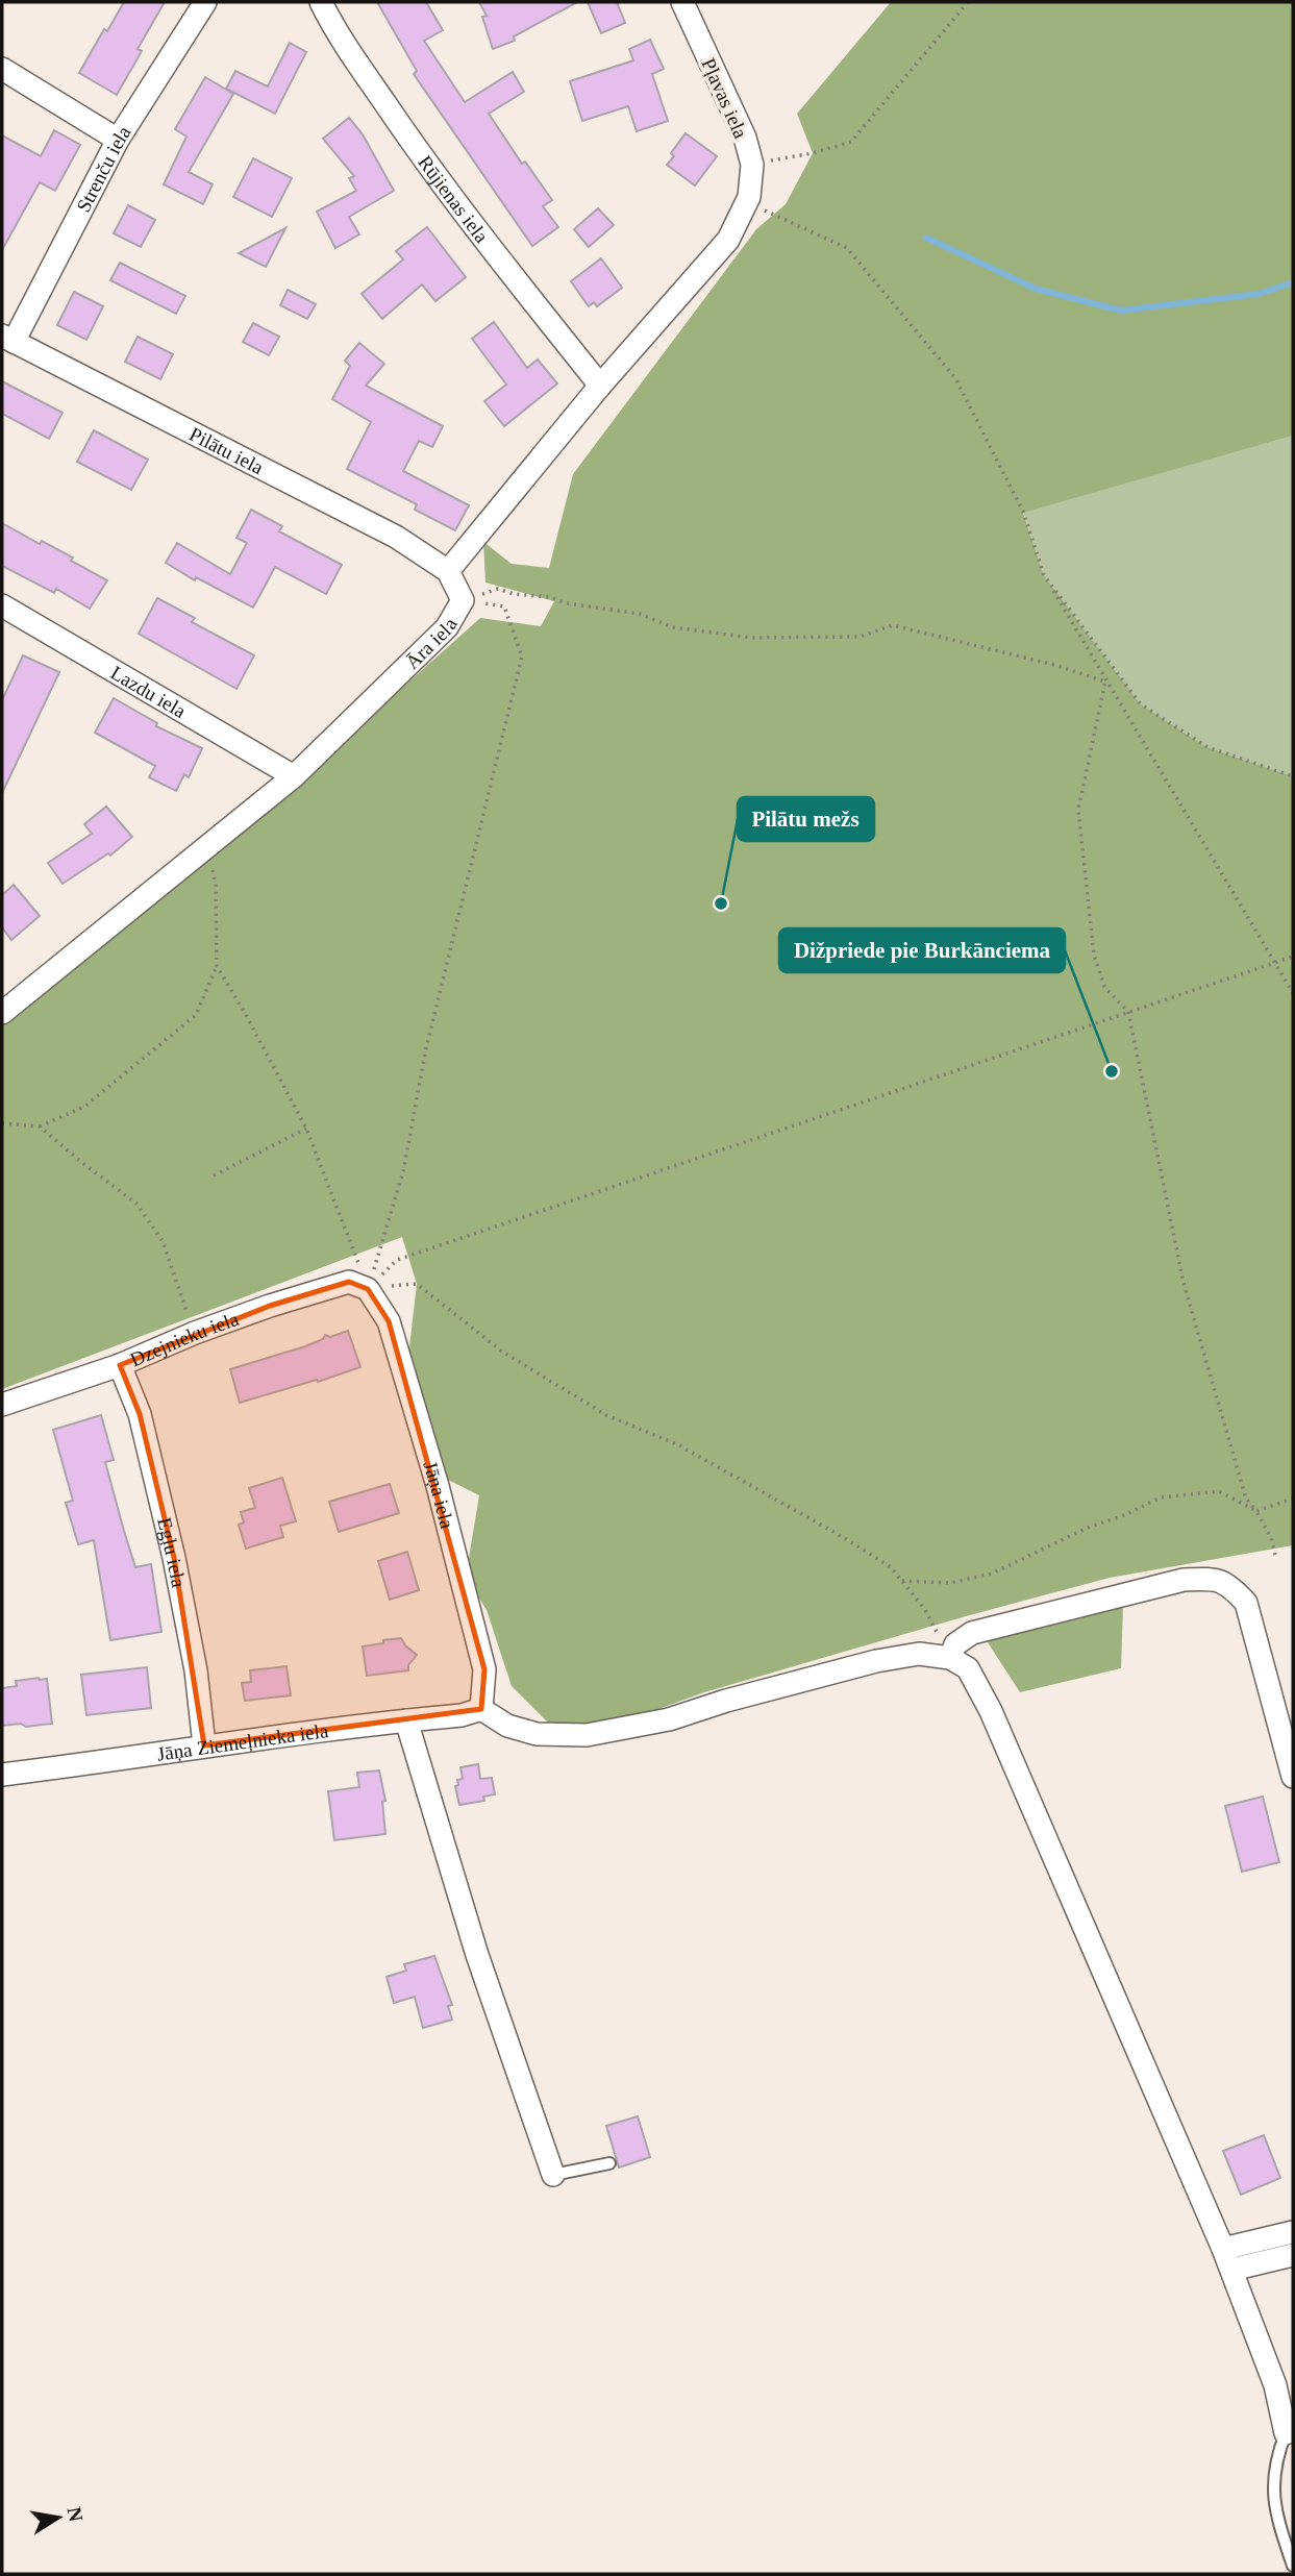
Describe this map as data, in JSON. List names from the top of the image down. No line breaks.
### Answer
{"streets":{"street":["Pļavas iela","Strenču iela","Rūjienas iela","Pilātu iela","Āra iela","Lazdu iela","Dzejnieku iela","Jāņa iela","Egļu iela","Jāņa Ziemeļnieka iela"]},"crossings":[["Strenču iela","Pilātu iela"],["Pilātu iela","Āra iela"],["Āra iela","Lazdu iela"],["Dzejnieku iela","Jāņa iela"],["Dzejnieku iela","Egļu iela"],["Jāņa iela","Jāņa Ziemeļnieka iela"],["Egļu iela","Jāņa Ziemeļnieka iela"]],"places":["Pilātu mežs","Dižpriede pie Burkānciema"],"north":"right"}
